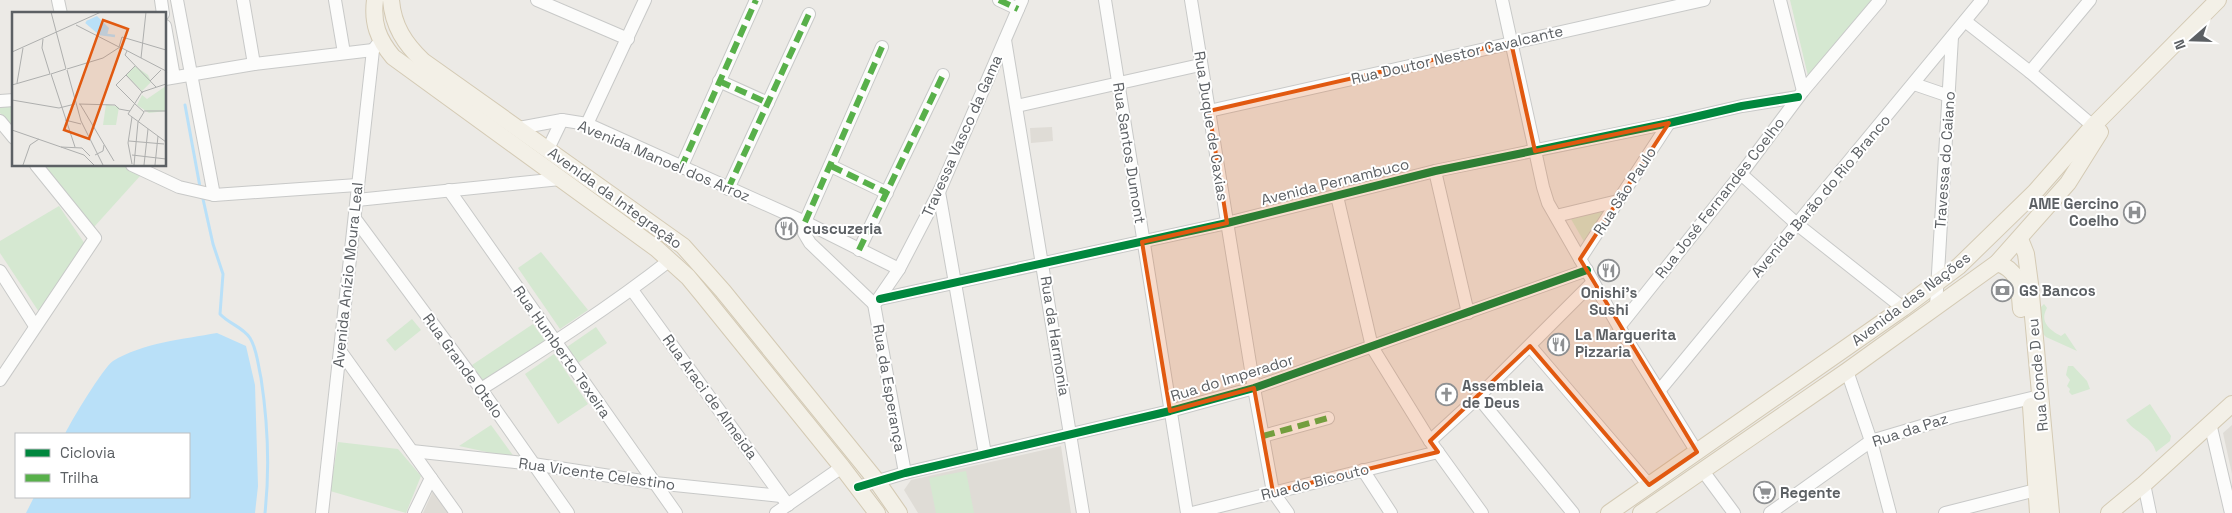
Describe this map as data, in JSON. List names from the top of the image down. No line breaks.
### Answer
{"streets":{"main road":["Avenida da Integração","Avenida das Nações","Rua Conde D eu"],"street":["Rua Doutor Nestor Cavalcante","Rua Duque de Caxias","Travessa Vasco da Gama","Rua Santos Dumont","Travessa do Caiano","Avenida Manoel dos Arroz","Avenida Pernambuco","Rua São Paulo","Avenida Barão do Rio Branco","Rua José Fernandes Coelho","Avenida Anízio Moura Leal","Rua da Harmonia","Rua Humberto Texeira","Rua Grande Otelo","Rua do Imperador","Rua da Esperança","Rua Araci de Almeida","Rua da Paz","Rua Vicente Celestino","Rua do Bicouto"]},"crossings":[["Rua Doutor Nestor Cavalcante","Rua Duque de Caxias"],["Rua Duque de Caxias","Avenida Pernambuco"],["Rua Duque de Caxias","Rua do Imperador"],["Rua Duque de Caxias","Rua do Bicouto"],["Travessa Vasco da Gama","Avenida Manoel dos Arroz"],["Travessa Vasco da Gama","Avenida Pernambuco"],["Travessa Vasco da Gama","Rua da Harmonia"],["Travessa Vasco da Gama","Rua da Esperança"],["Rua Santos Dumont","Avenida Pernambuco"],["Rua Santos Dumont","Rua do Imperador"],["Travessa do Caiano","Avenida Barão do Rio Branco"],["Travessa do Caiano","Avenida das Nações"],["Avenida Manoel dos Arroz","Avenida da Integração"],["Avenida Pernambuco","Rua São Paulo"],["Avenida Pernambuco","Rua José Fernandes Coelho"],["Avenida Pernambuco","Rua da Harmonia"],["Avenida Pernambuco","Rua da Esperança"],["Rua São Paulo","Rua do Imperador"],["Avenida da Integração","Avenida Anízio Moura Leal"],["Avenida da Integração","Rua do Imperador"],["Avenida Anízio Moura Leal","Rua Grande Otelo"],["Avenida das Nações","Rua Conde D eu"],["Rua da Harmonia","Rua do Imperador"],["Rua Humberto Texeira","Rua Vicente Celestino"],["Rua Grande Otelo","Rua Vicente Celestino"],["Rua Conde D eu","Rua da Paz"],["Rua do Imperador","Rua da Esperança"],["Rua Araci de Almeida","Rua Vicente Celestino"]],"places":{"hospital":["AME Gercino Coelho"],"restaurant":["cuscuzeria","Onishi's Sushi","La Marguerita Pizzaria"],"bank":["GS Bancos"],"church":["Assembleia de Deus"],"supermarket":["Regente"]},"legend":["Ciclovia","Trilha"],"north":"left"}
